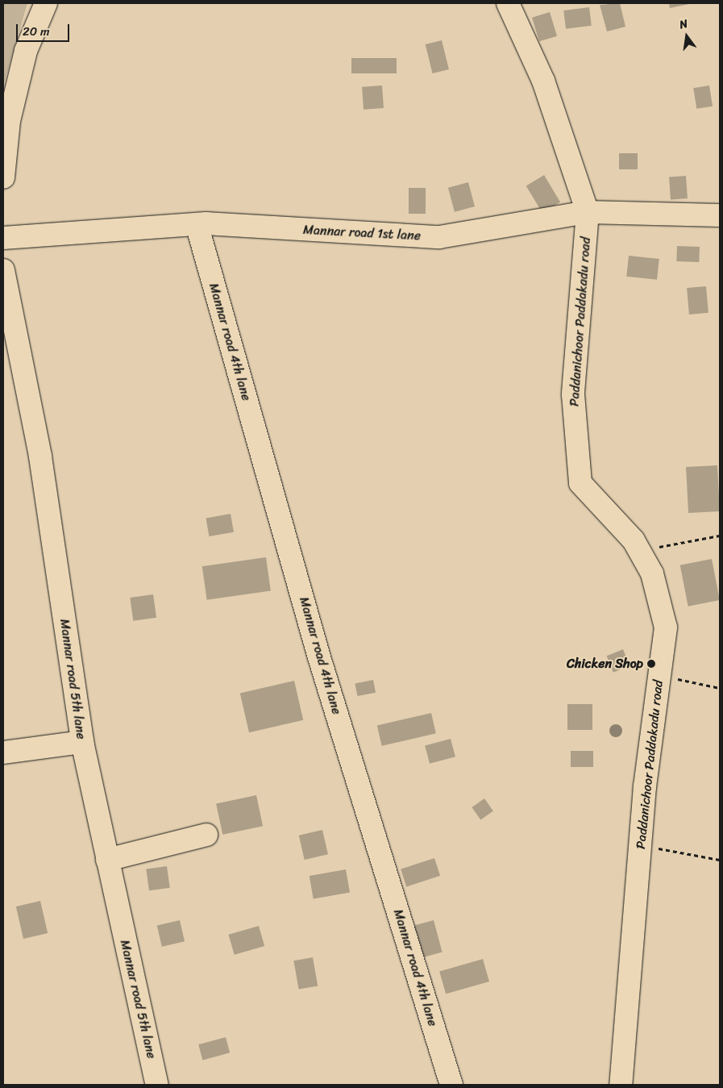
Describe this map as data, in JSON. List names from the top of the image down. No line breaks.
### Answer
{"streets":{"street":["Mannar road 1st lane","Paddanichoor Paddakadu road","Mannar road 4th lane","Mannar road 5th lane"]},"crossings":[["Mannar road 1st lane","Paddanichoor Paddakadu road"],["Mannar road 1st lane","Mannar road 4th lane"]],"places":["Chicken Shop"],"scale_bar":"20 m","north":"top"}
